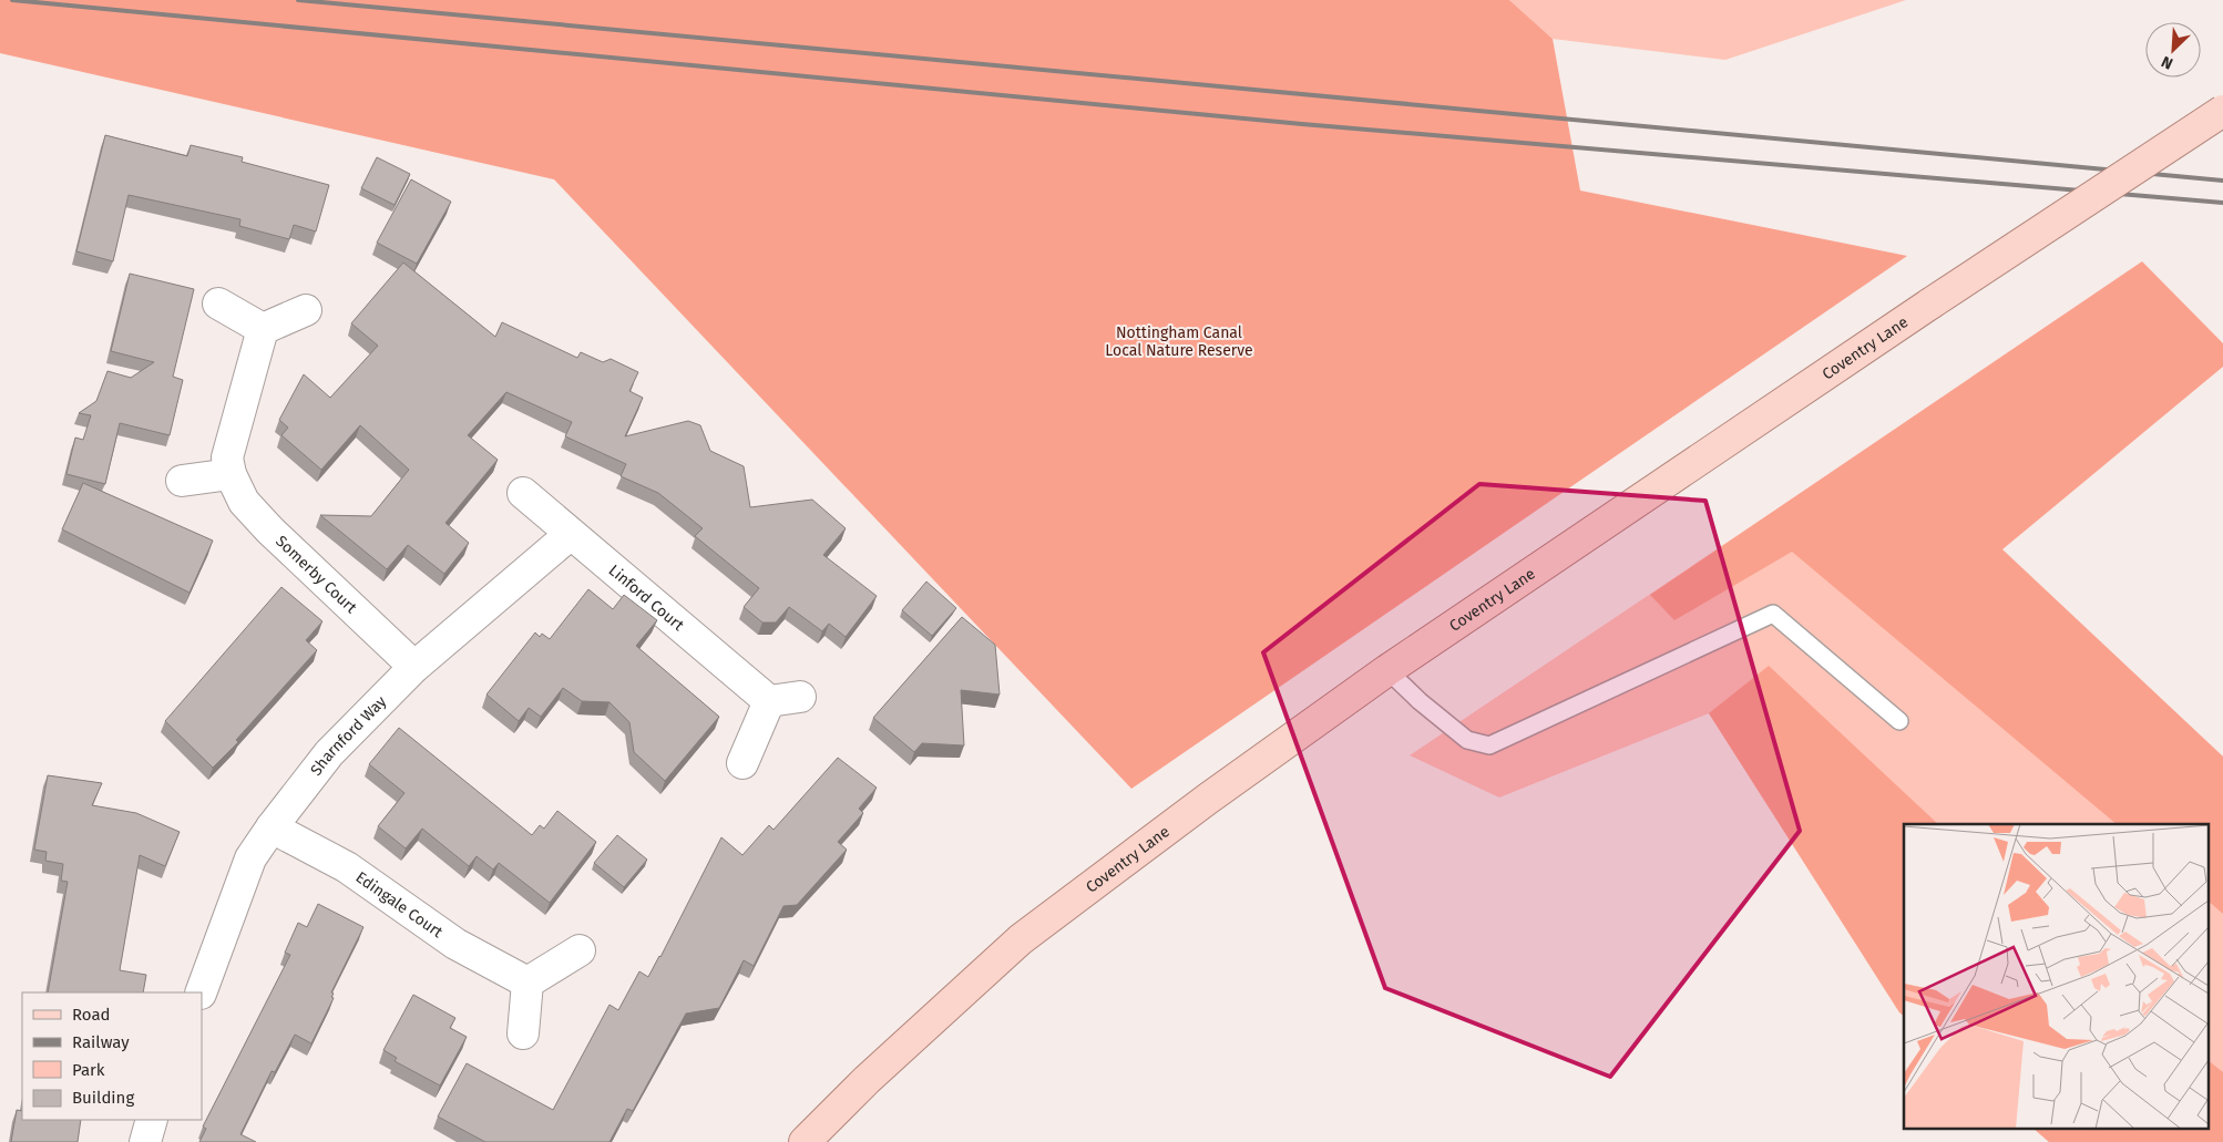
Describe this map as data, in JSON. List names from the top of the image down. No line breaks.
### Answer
{"streets":{"main road":["Coventry Lane"],"street":["Somerby Court","Linford Court","Sharnford Way","Edingale Court"]},"crossings":[["Somerby Court","Sharnford Way"],["Linford Court","Sharnford Way"],["Sharnford Way","Edingale Court"]],"parks":["Nottingham Canal Local Nature Reserve"],"legend":["Road","Railway","Park","Building"],"north":"bottom left"}
